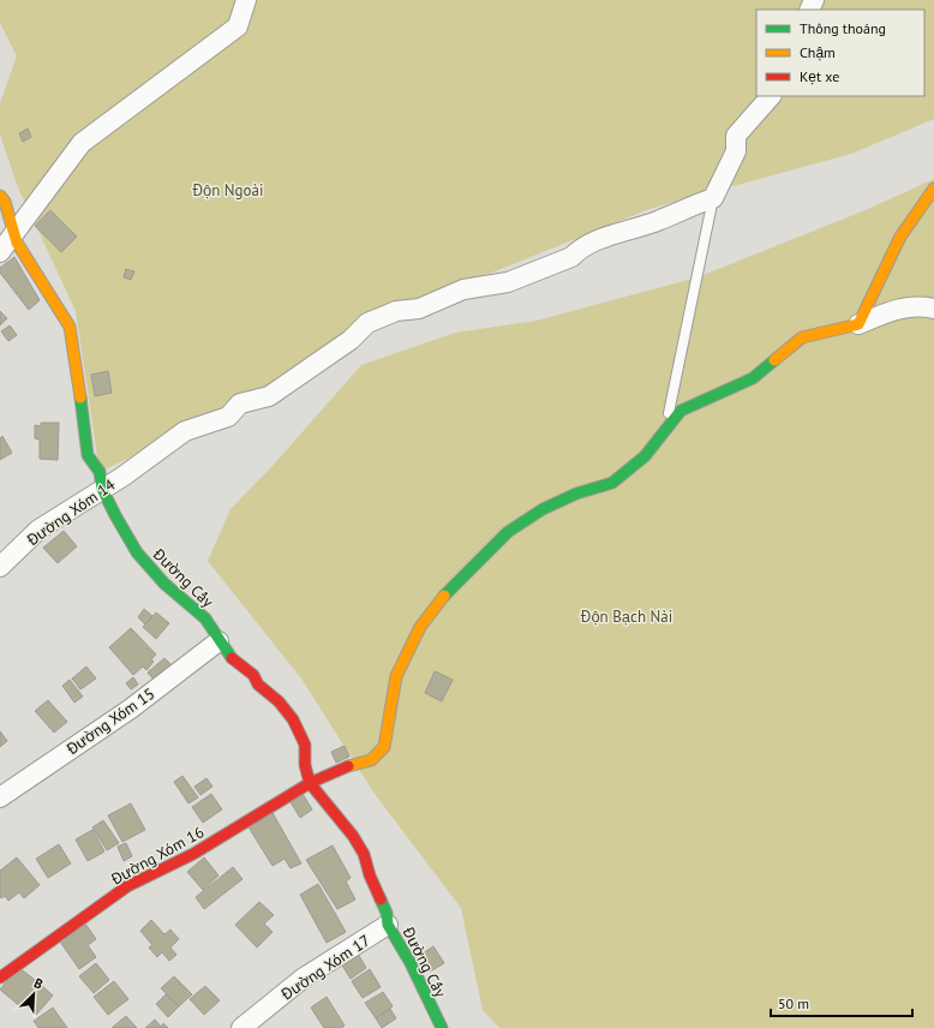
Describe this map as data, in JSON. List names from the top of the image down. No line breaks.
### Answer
{"streets":{"street":["Đường Xóm 14","Đường Cấy","Đường Xóm 15","Đường Xóm 16","Đường Xóm 17"]},"crossings":[["Đường Xóm 14","Đường Cấy"],["Đường Cấy","Đường Xóm 15"],["Đường Cấy","Đường Xóm 16"],["Đường Cấy","Đường Xóm 17"]],"parks":["Độn Ngoài","Độn Bạch Nài"],"legend":["Thông thoáng","Chậm","Kẹt xe"],"scale_bar":"50 m","north":"top right"}
